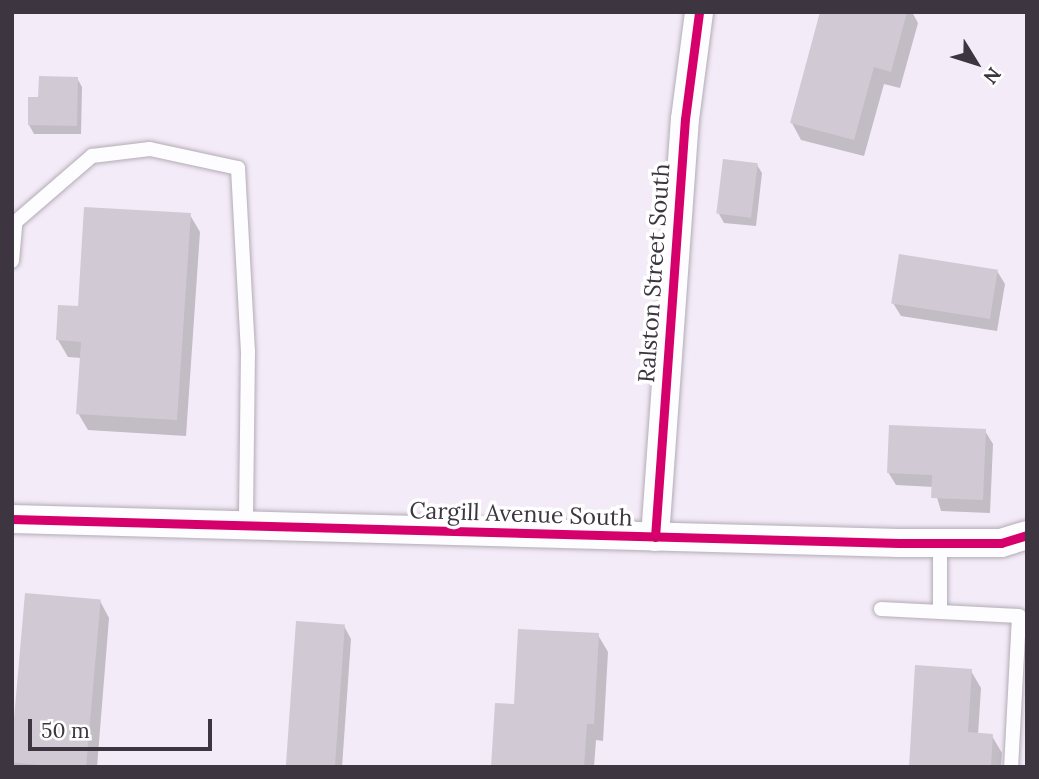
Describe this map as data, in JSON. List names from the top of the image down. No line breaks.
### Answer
{"streets":{"street":["Ralston Street South","Cargill Avenue South"]},"crossings":[["Ralston Street South","Cargill Avenue South"]],"scale_bar":"50 m","north":"bottom right"}
